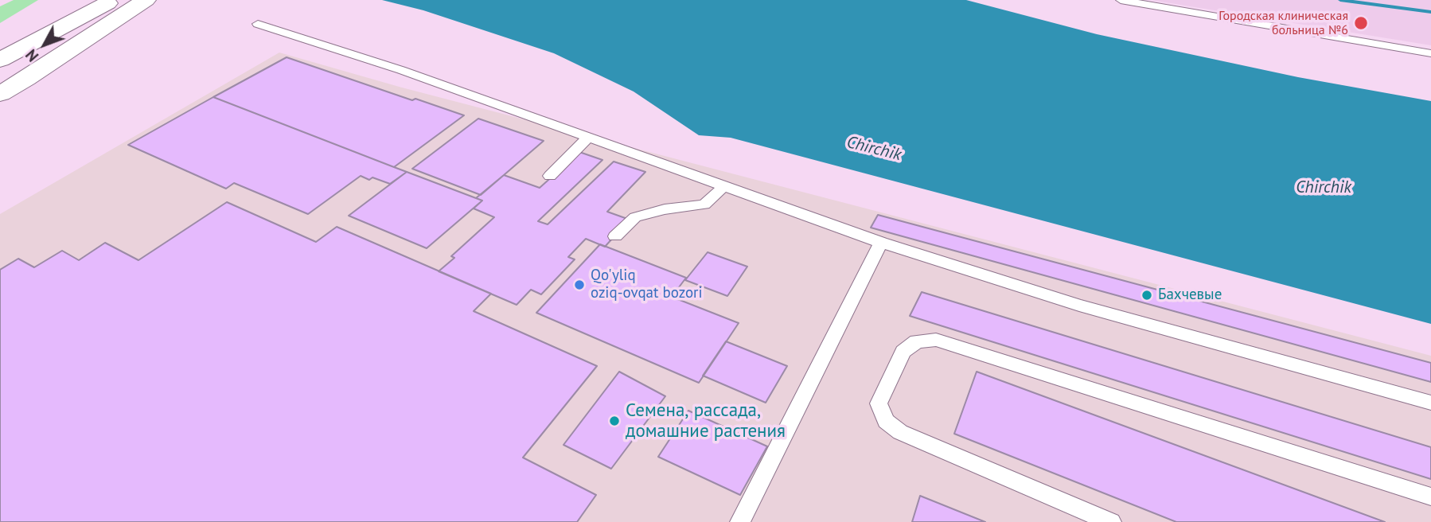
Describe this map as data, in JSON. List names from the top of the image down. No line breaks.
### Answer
{"water":["Chirchik"],"places":["Городская клиническая больница №6","Qo'yliq oziq-ovqat bozori","Бахчевые","Семена, рассада, домашние растения"],"north":"bottom left"}
